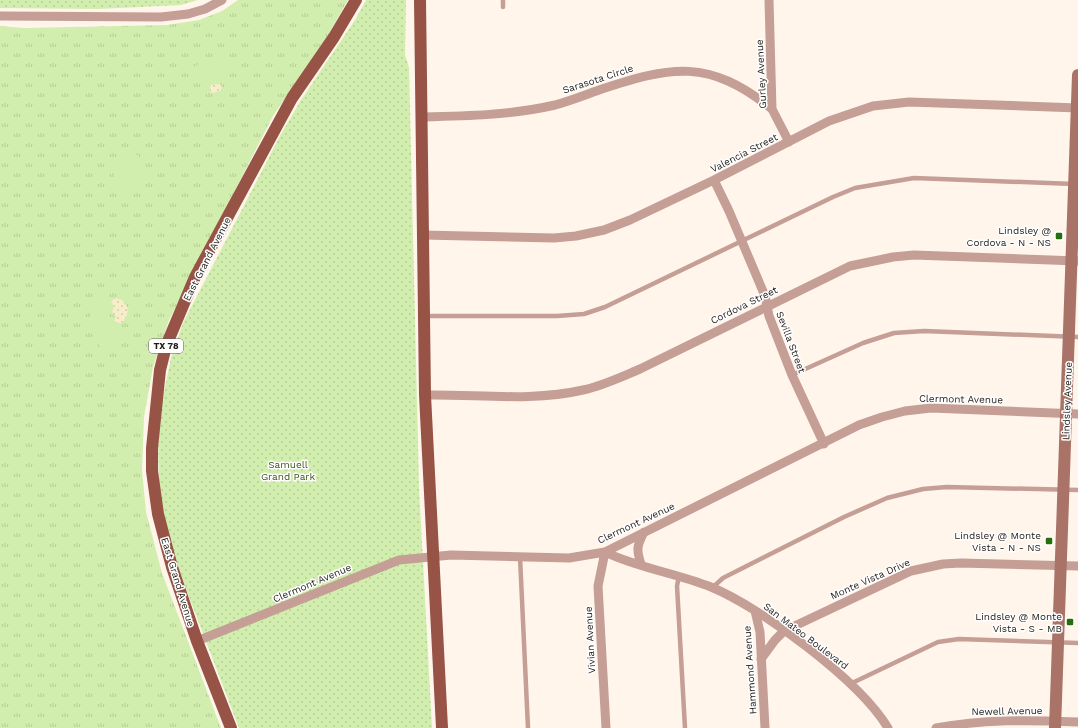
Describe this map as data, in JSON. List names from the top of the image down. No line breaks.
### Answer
{"streets":{"main road":["East Grand Avenue","TX 78"],"street":["Gurley Avenue","Sarasota Circle","Valencia Street","Cordova Street","Sevilla Street","Clermont Avenue","Lindsley Avenue","Monte Vista Drive","San Mateo Boulevard","Vivian Avenue","Hammond Avenue","Newell Avenue"]},"crossings":[["Gurley Avenue","Sarasota Circle"],["Gurley Avenue","Valencia Street"],["Valencia Street","Sevilla Street"],["Valencia Street","Lindsley Avenue"],["East Grand Avenue","Clermont Avenue"],["Cordova Street","Sevilla Street"],["Cordova Street","Lindsley Avenue"],["Sevilla Street","Clermont Avenue"],["Clermont Avenue","Lindsley Avenue"],["Clermont Avenue","San Mateo Boulevard"],["Clermont Avenue","Vivian Avenue"],["Lindsley Avenue","Monte Vista Drive"],["Lindsley Avenue","Newell Avenue"],["Monte Vista Drive","San Mateo Boulevard"],["Monte Vista Drive","Hammond Avenue"],["San Mateo Boulevard","Vivian Avenue"],["San Mateo Boulevard","Hammond Avenue"]],"parks":["Samuell Grand Park"],"places":{"transit":["Lindsley @ Cordova - N - NS","Lindsley @ Monte Vista - N - NS","Lindsley @ Monte Vista - S - MB"]}}
